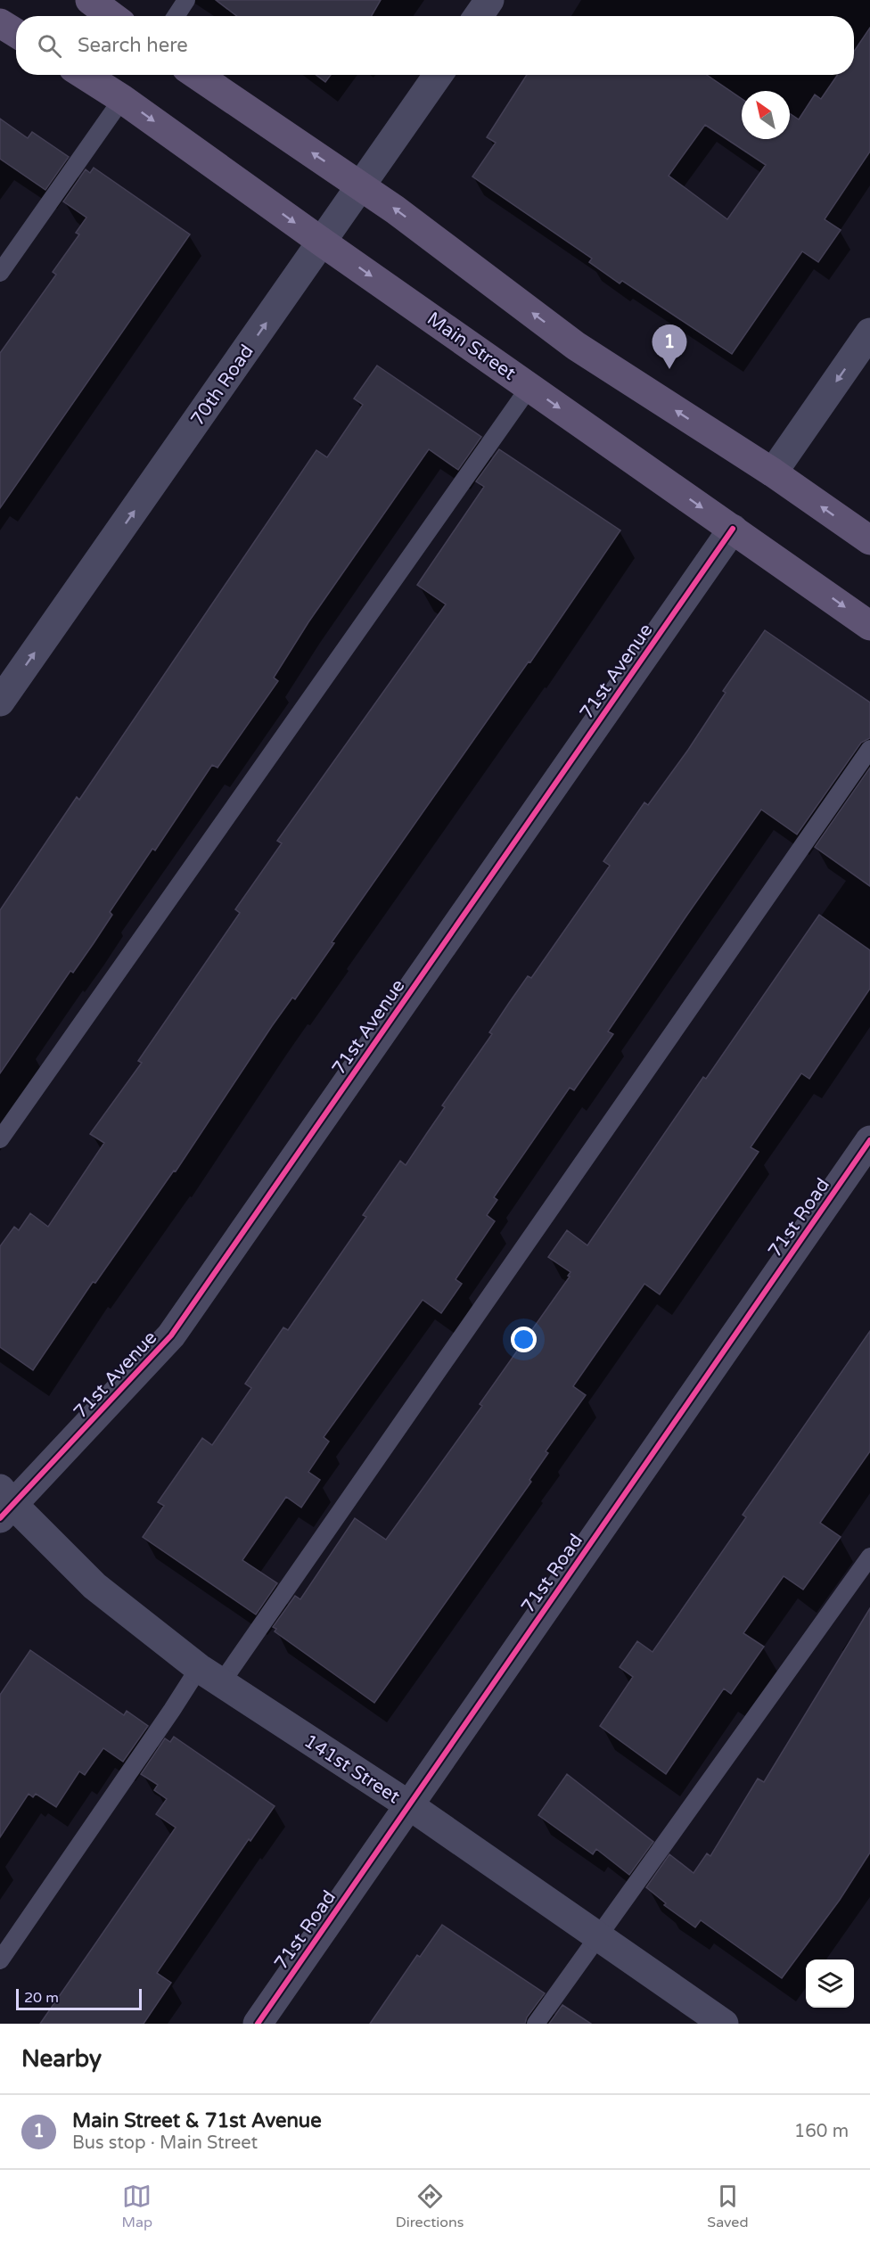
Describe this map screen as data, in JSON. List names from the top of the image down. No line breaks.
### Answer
{"streets":{"main road":["Main Street"],"street":["70th Road","71st Avenue","71st Road","141st Street"]},"crossings":[["Main Street","70th Road"],["Main Street","71st Avenue"],["71st Avenue","141st Street"],["71st Road","141st Street"]],"one_way":["70th Road"],"scale_bar":"20 m","north":"top left","page":{"search":"Search here","pins":"1","scale":"20 m","heading":"Nearby","list":[{"mark":"1","name":"Main Street & 71st Avenue","note":"Bus stop · Main Street","value":"160 m"}],"nav":["Map","Directions","Saved"]}}
